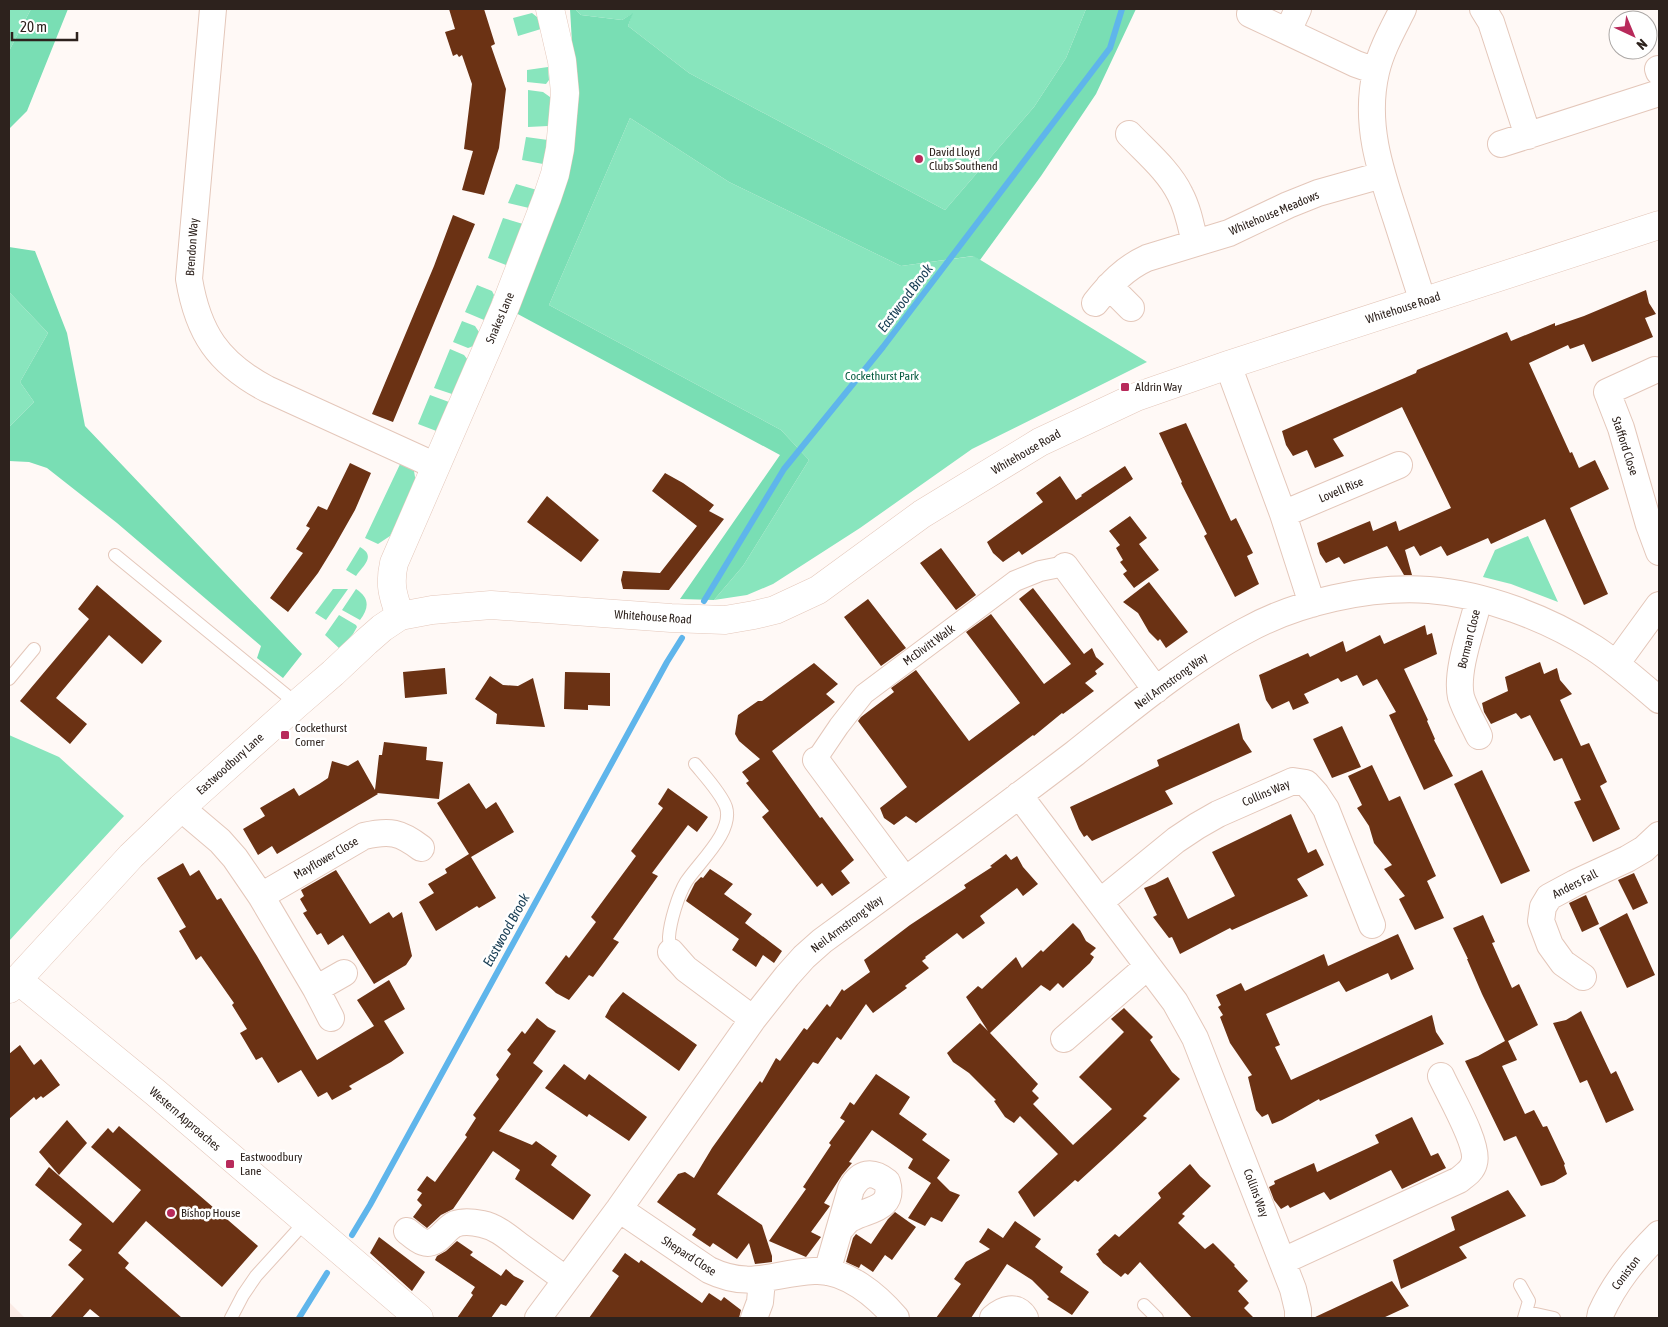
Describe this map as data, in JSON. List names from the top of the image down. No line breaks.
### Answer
{"streets":{"street":["Whitehouse Meadows","Brendon Way","Whitehouse Road","Snakes Lane","Stafford Close","Lovell Rise","Borman Close","McDivitt Walk","Neil Armstrong Way","Eastwoodbury Lane","Collins Way","Mayflower Close","Anders Fall","Western Approaches","Shepard Close","Coniston"]},"crossings":[["Brendon Way","Snakes Lane"],["Whitehouse Road","Snakes Lane"],["Whitehouse Road","Eastwoodbury Lane"],["Snakes Lane","Eastwoodbury Lane"],["Borman Close","Neil Armstrong Way"],["McDivitt Walk","Neil Armstrong Way"],["Neil Armstrong Way","Collins Way"],["Neil Armstrong Way","Shepard Close"],["Eastwoodbury Lane","Western Approaches"]],"water":["Eastwood Brook"],"parks":["Cockethurst Park"],"places":{"other":["David Lloyd Clubs Southend","Bishop House"],"transit":["Aldrin Way","Cockethurst Corner","Eastwoodbury Lane"]},"scale_bar":"20 m","north":"bottom right"}
